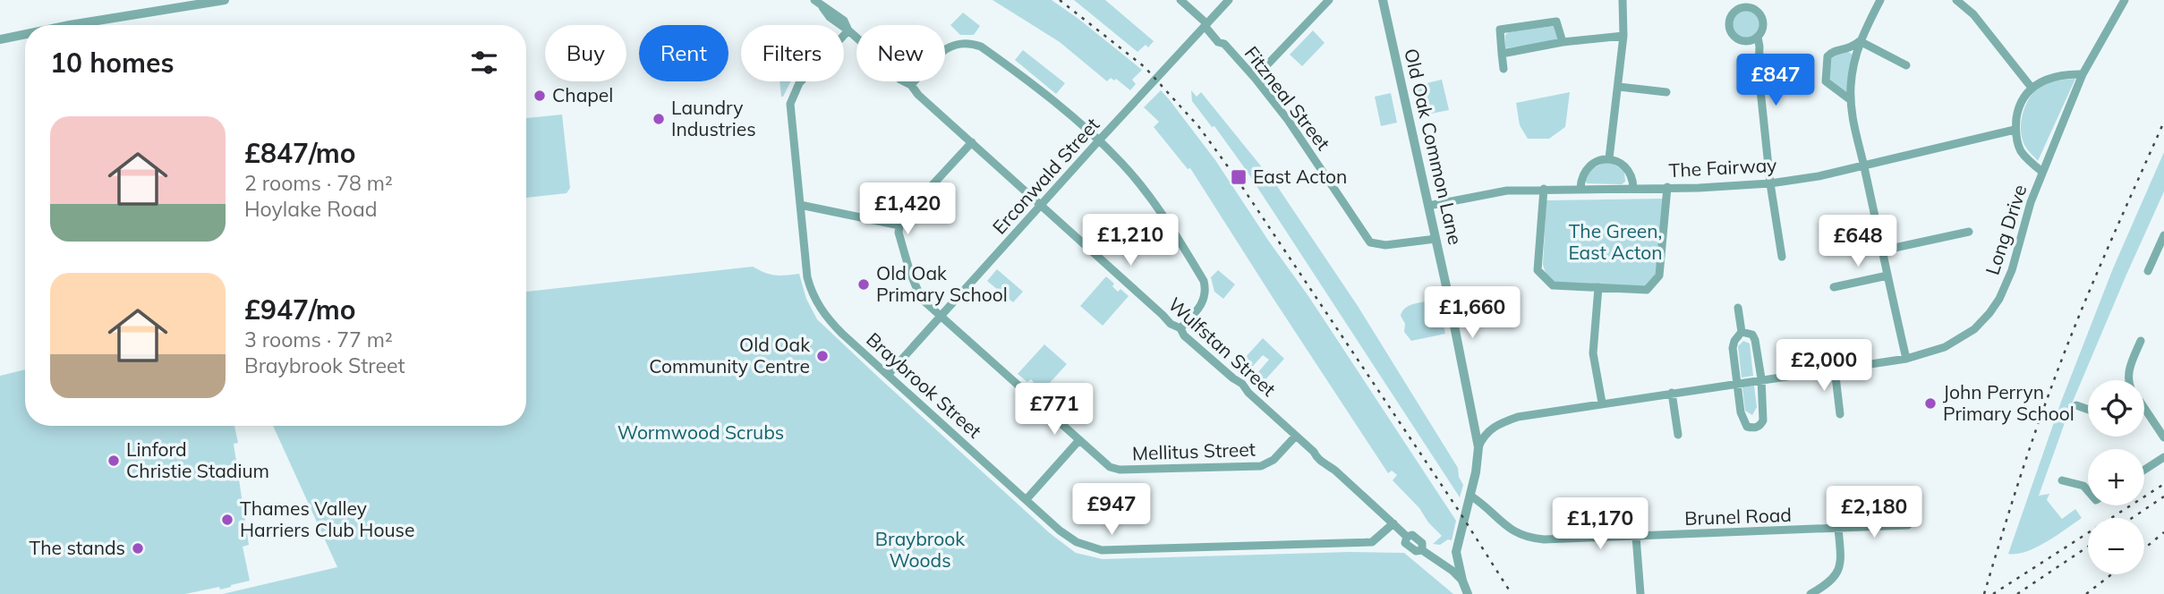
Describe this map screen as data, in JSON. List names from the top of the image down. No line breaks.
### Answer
{"streets":{"street":["Fitzneal Street","Old Oak Common Lane","The Fairway","Erconwald Street","Long Drive","Wulfstan Street","Braybrook Street","Mellitus Street","Brunel Road"]},"crossings":[["Fitzneal Street","Old Oak Common Lane"],["Fitzneal Street","Erconwald Street"],["Old Oak Common Lane","The Fairway"],["Old Oak Common Lane","Long Drive"],["Old Oak Common Lane","Wulfstan Street"],["Old Oak Common Lane","Brunel Road"],["Erconwald Street","Wulfstan Street"],["Erconwald Street","Braybrook Street"],["Erconwald Street","Mellitus Street"],["Wulfstan Street","Braybrook Street"],["Wulfstan Street","Mellitus Street"]],"parks":["The Green, East Acton","Wormwood Scrubs","Braybrook Woods"],"places":{"other":["Chapel","Laundry Industries","Old Oak Primary School","Old Oak Community Centre","John Perryn Primary School","Linford Christie Stadium","Thames Valley Harriers Club House","The stands"],"transit":["East Acton"]},"page":{"chip":["Buy","Rent","Filters","New"],"heading":"10 homes","price":["£847","£1,420","£1,210","£648","£1,660","£2,000","£771","£947","£2,180","£1,170"],"list":[{"name":"£847/mo","note":"2 rooms · 78 m² · Hoylake Road"},{"name":"£947/mo","note":"3 rooms · 77 m² · Braybrook Street"}],"map_buttons":["+","−"]}}
